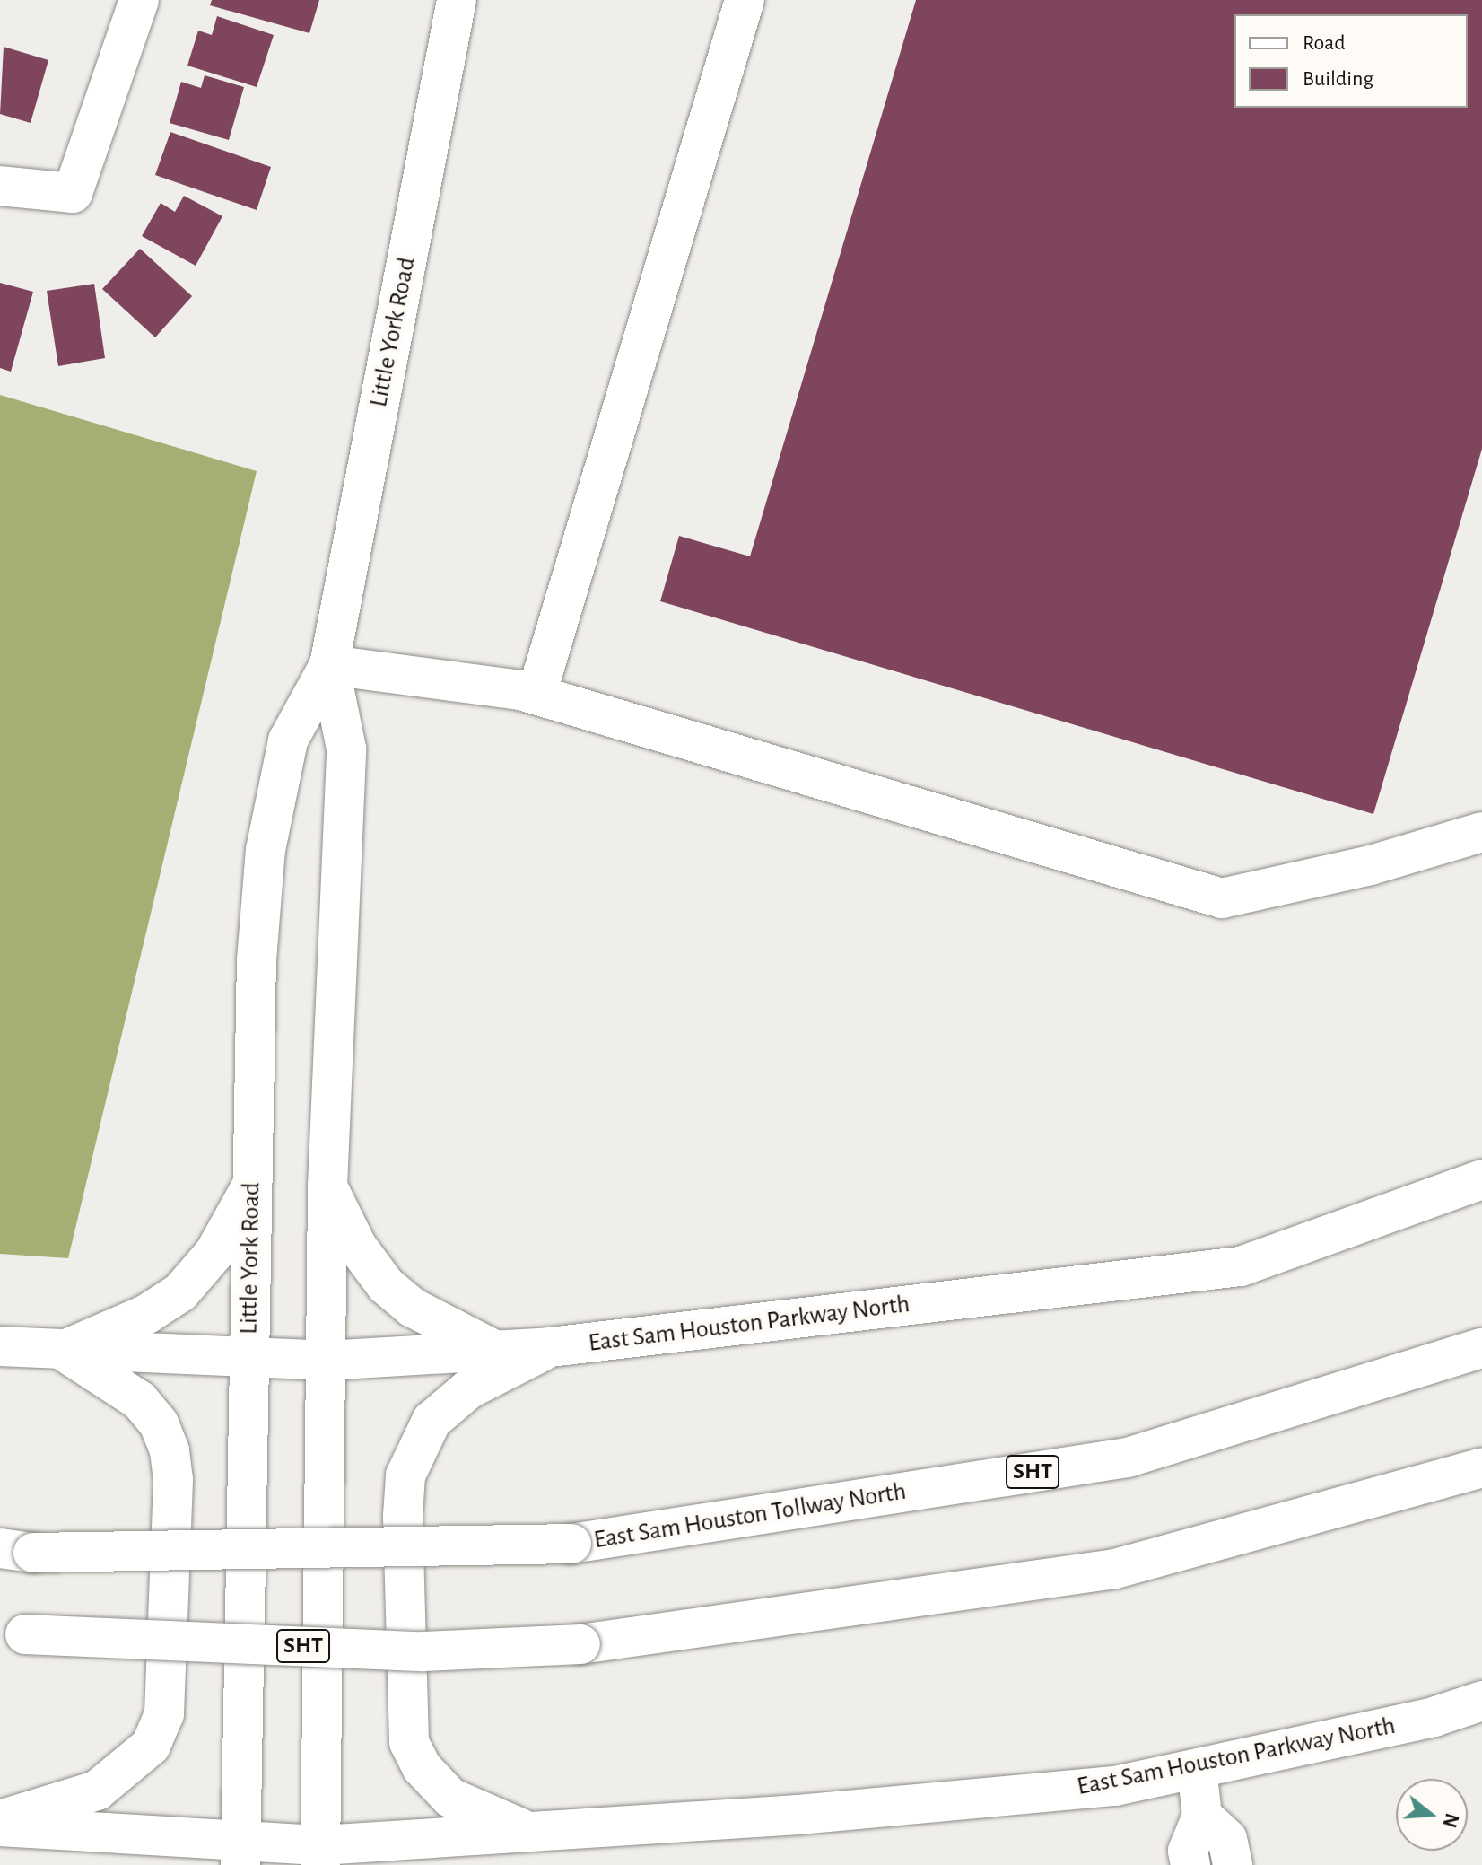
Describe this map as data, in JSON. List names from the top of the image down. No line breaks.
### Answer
{"streets":{"main road":["Little York Road","East Sam Houston Parkway North","SHT","East Sam Houston Tollway North"]},"crossings":[["Little York Road","East Sam Houston Parkway North"]],"legend":["Road","Building"],"north":"right"}
